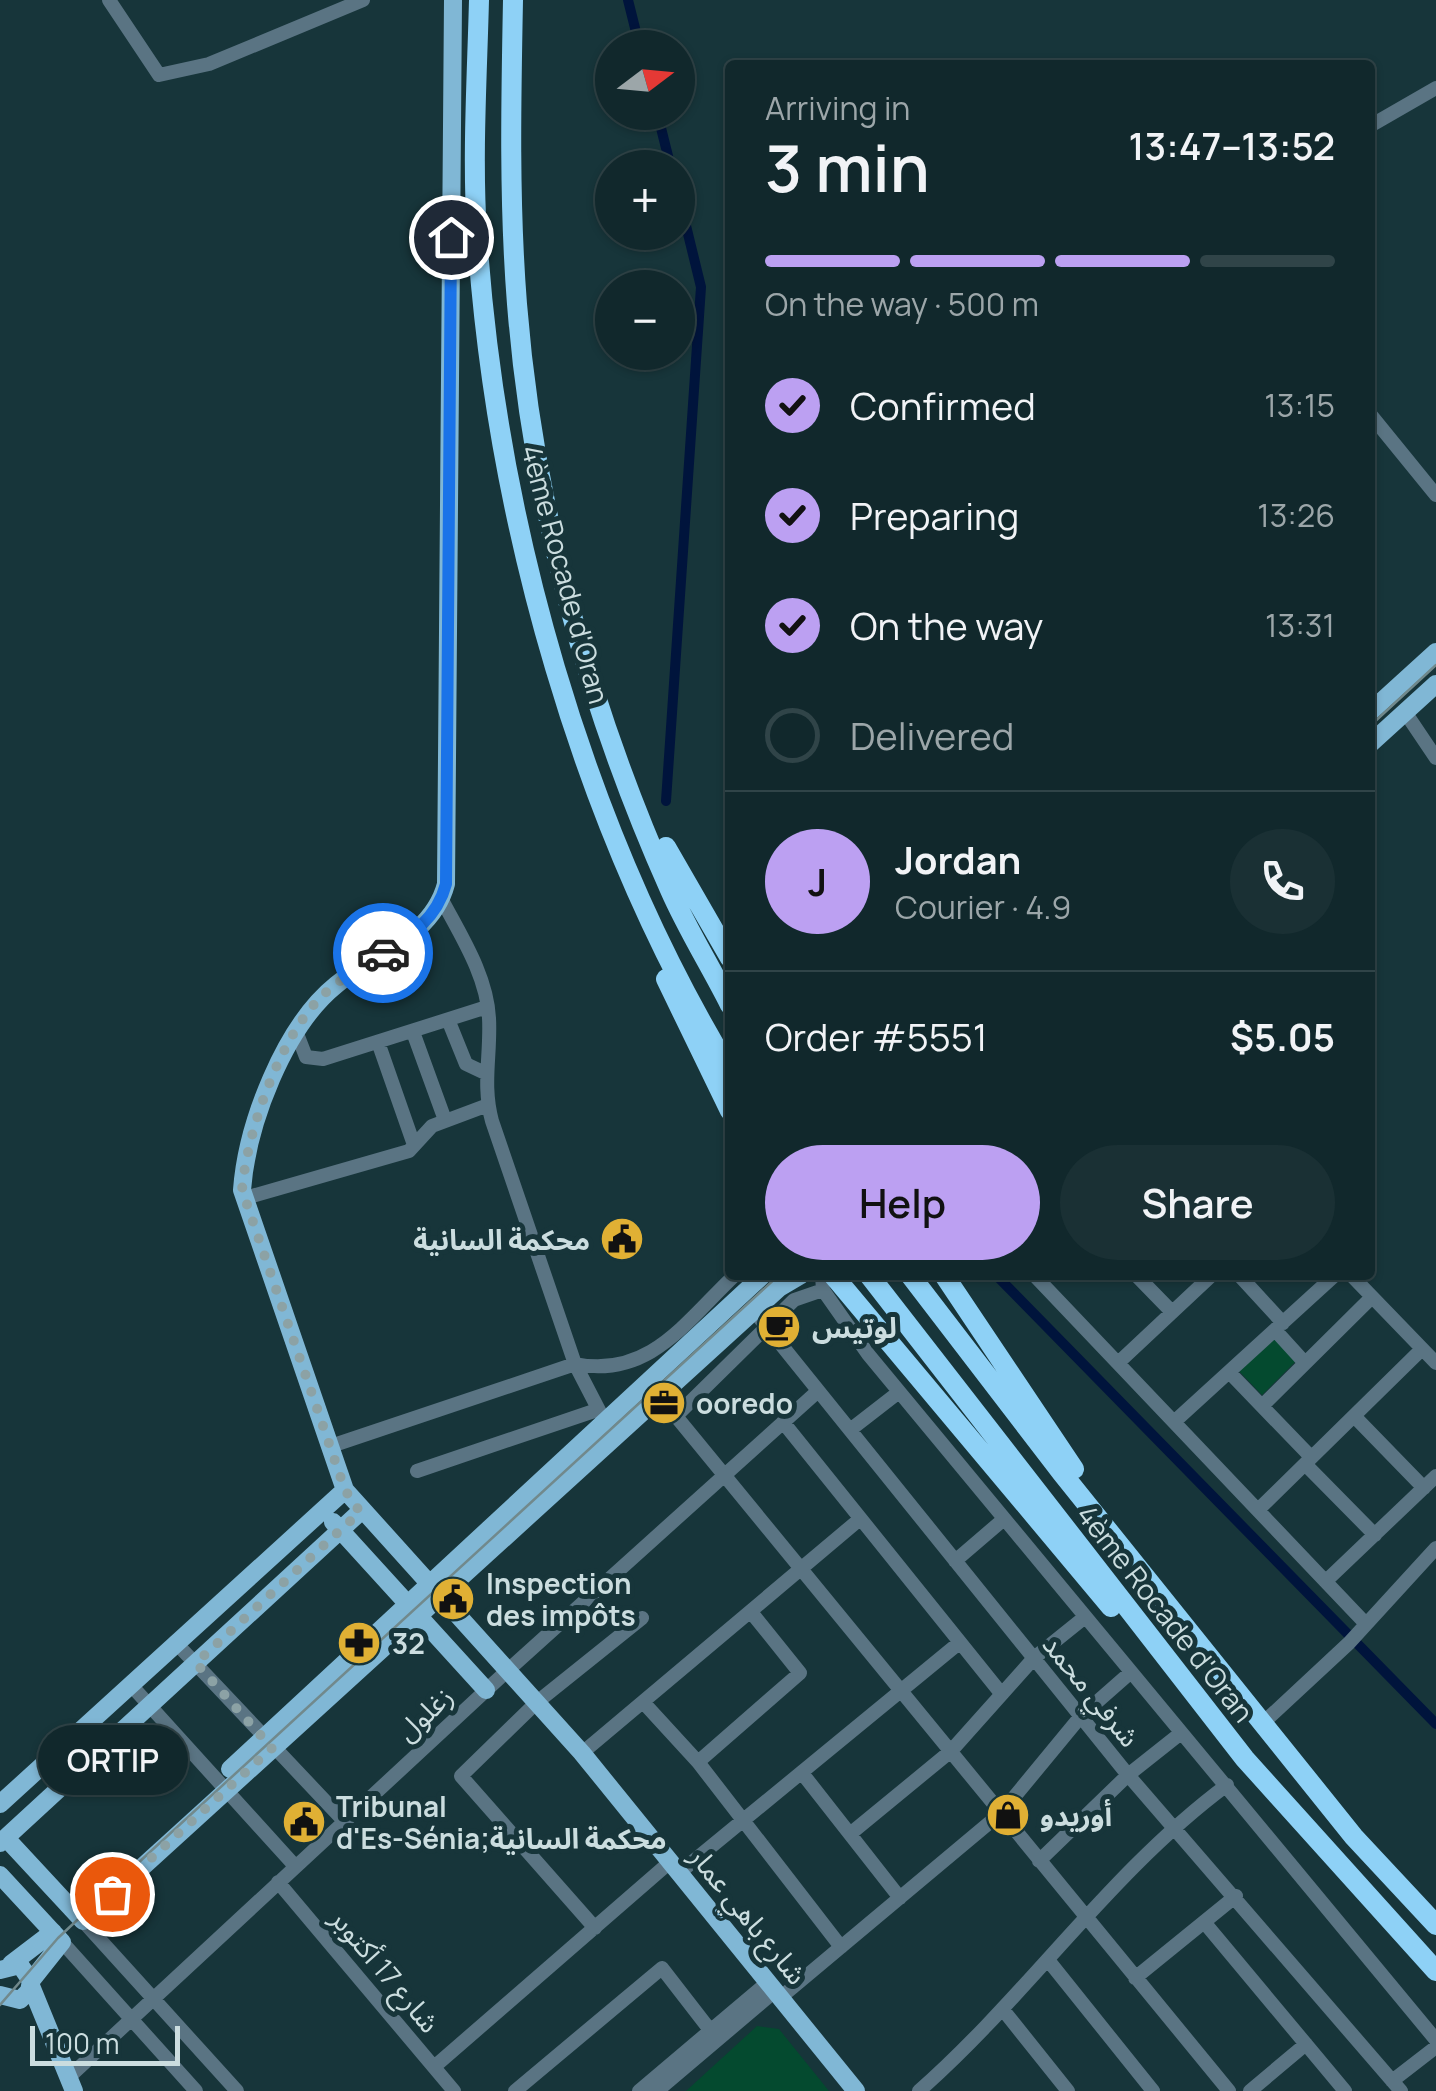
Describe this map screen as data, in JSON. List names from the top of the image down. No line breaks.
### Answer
{"streets":{"highway":["4ème Rocade d'Oran"],"main road":["شارع باهي عمار"],"street":["شرفي محمد","زغلول","شارع 17 أكتوبر"]},"crossings":[["شرفي محمد","زغلول"],["زغلول","شارع باهي عمار"],["زغلول","شارع 17 أكتوبر"]],"places":{"public building":["محكمة السانية","Inspection des impôts","Tribunal d'Es-Sénia;محكمة السانية"],"cafe":["لوتيس"],"office":["ooredo"],"pharmacy":["32"],"shop":["أوريدو"],"other":["ORTIP"]},"scale_bar":"100 m","north":"right","page":{"map_buttons":["+","−"],"heading":["3 min","Arriving in","13:47–13:52"],"panel":["Jordan","Courier · 4.9","Order #5551","$5.05"],"bar":"On the way · 500 m","list":[["Confirmed","13:15"],["Preparing","13:26"],["On the way","13:31"],"Delivered"],"round":"J","buttons":["Help","Share"],"bubble":"ORTIP","scale":"100 m"}}
